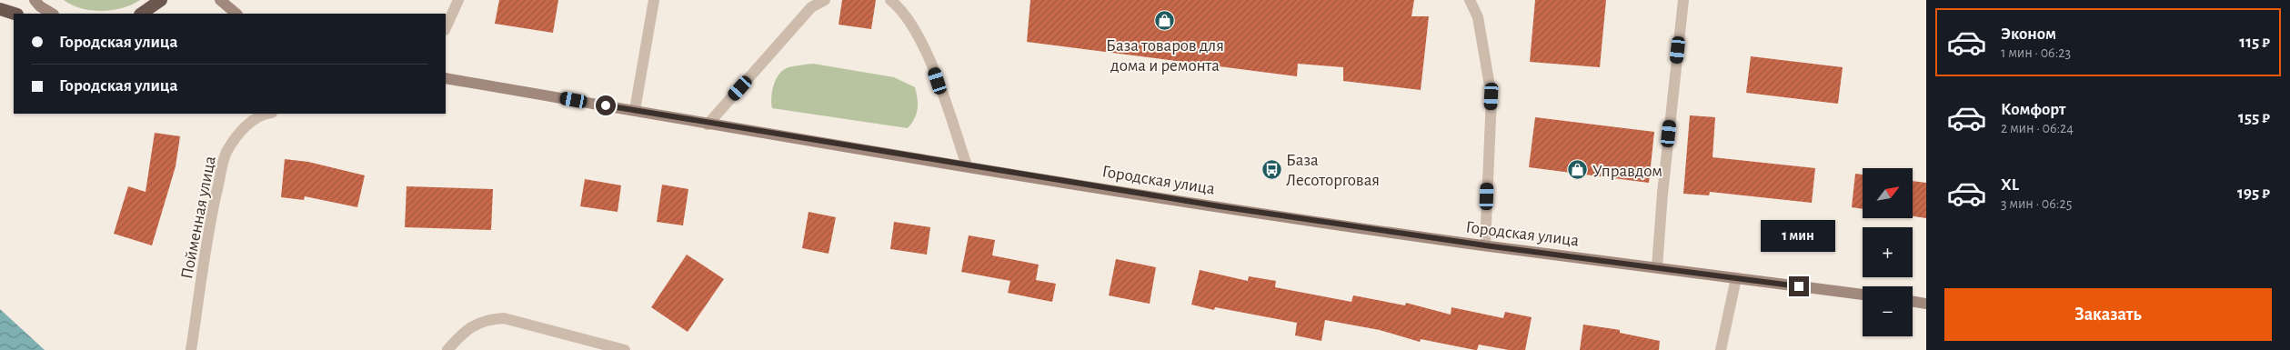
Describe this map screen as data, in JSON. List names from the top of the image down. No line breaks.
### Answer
{"streets":{"main road":["Городская улица"],"street":["Пойменная улица"]},"places":{"shop":["База товаров для дома и ремонта","Управдом"],"bus stop":["База Лесоторговая"]},"north":"top right","page":{"list":[{"name":"Эконом","note":"1 мин · 06:23","value":"115 ₽"},{"name":"Комфорт","note":"2 мин · 06:24","value":"155 ₽"},{"name":"XL","note":"3 мин · 06:25","value":"195 ₽"}],"banner":["Городская улица","Городская улица"],"map_buttons":["+","−"],"bubble":"1 мин","buttons":"Заказать"}}
